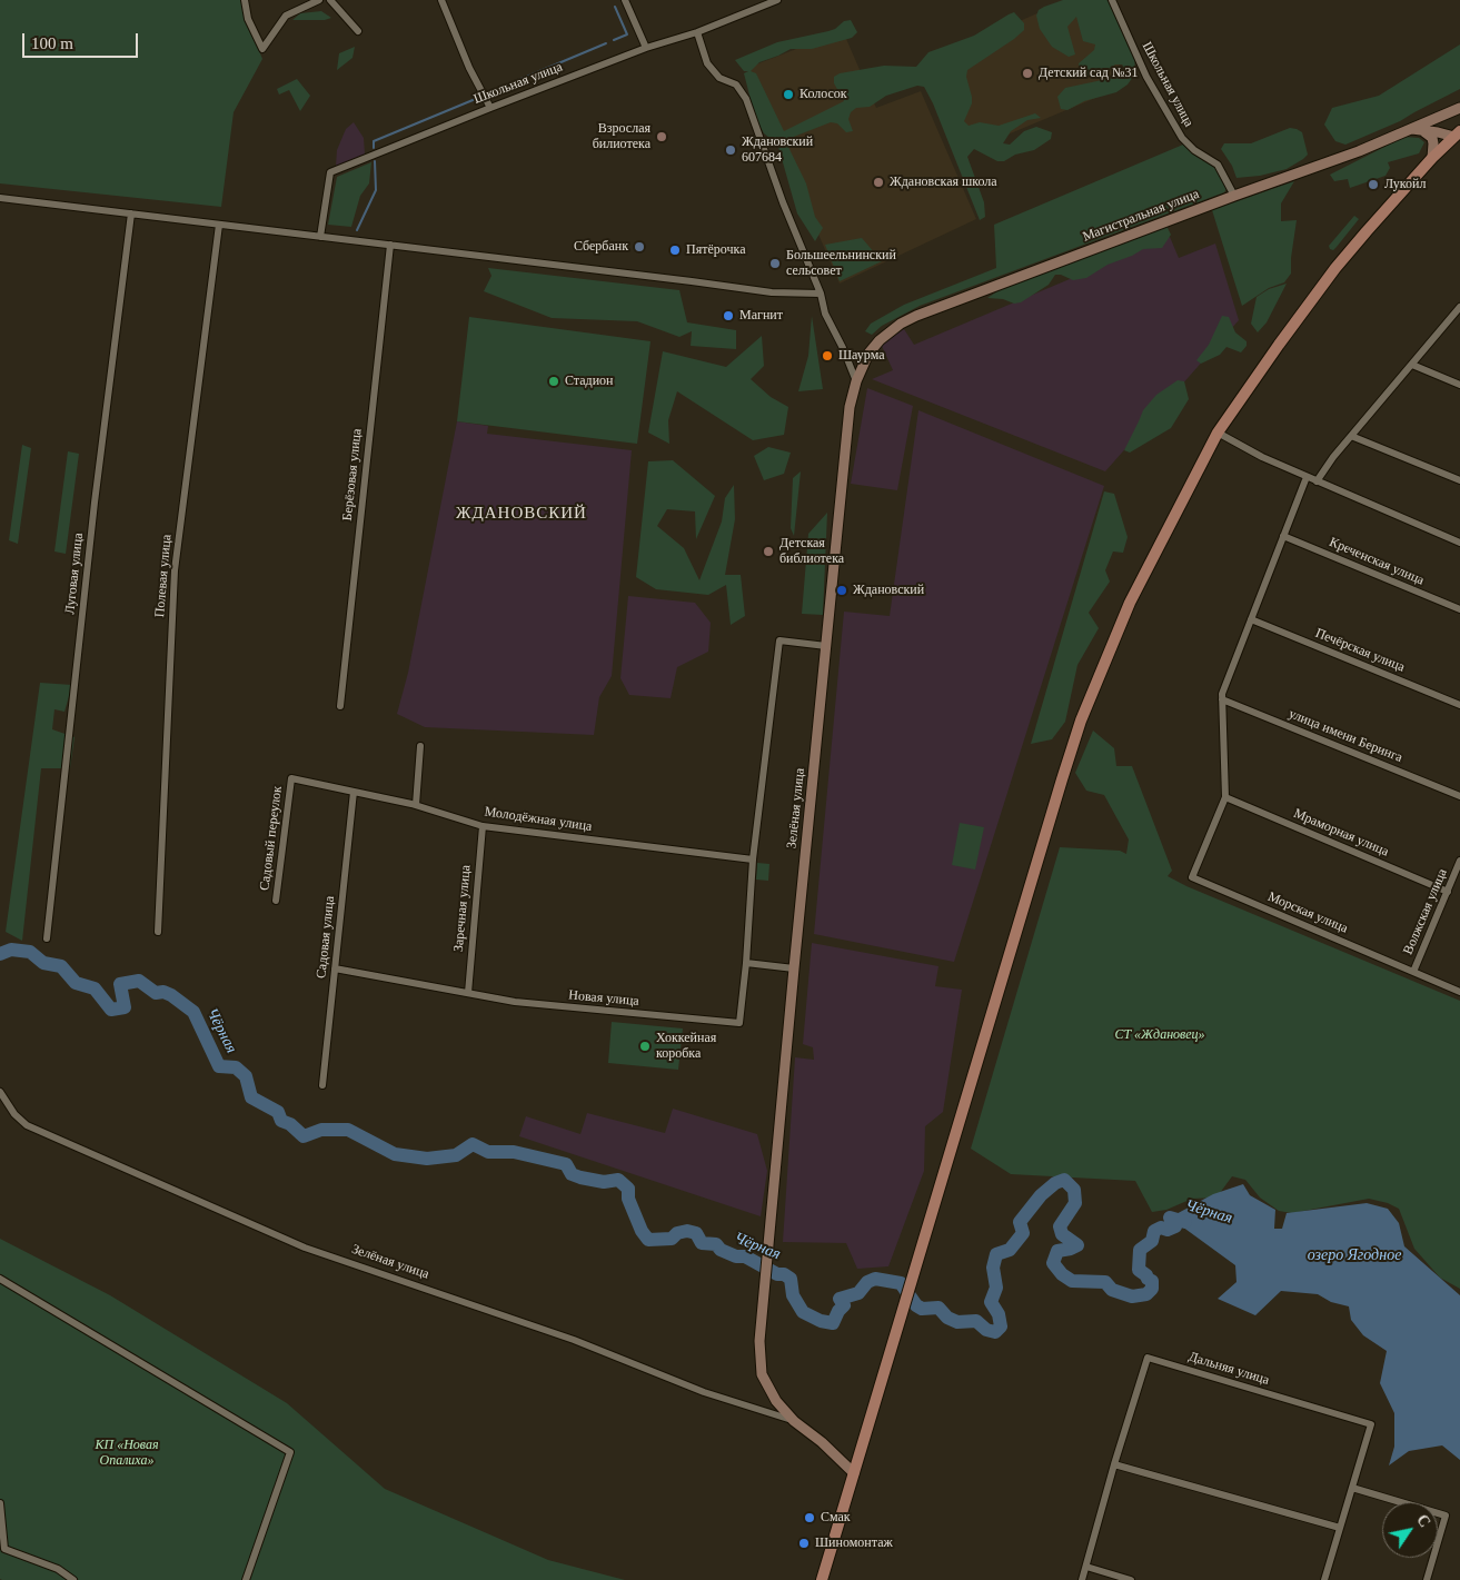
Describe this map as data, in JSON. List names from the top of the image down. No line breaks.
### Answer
{"streets":{"street":["Школьная улица","Магистральная улица","Берёзовая улица","Креченская улица","Луговая улица","Полевая улица","Печёрская улица","улица имени Беринга","Зелёная улица","Молодёжная улица","Мраморная улица","Садовый переулок","Заречная улица","Волжская улица","Морская улица","Садовая улица","Новая улица","Дальняя улица"]},"crossings":[["Школьная улица","Магистральная улица"],["Магистральная улица","Зелёная улица"],["Молодёжная улица","Садовый переулок"],["Молодёжная улица","Заречная улица"],["Молодёжная улица","Садовая улица"],["Мраморная улица","Волжская улица"],["Мраморная улица","Морская улица"],["Заречная улица","Новая улица"],["Волжская улица","Морская улица"],["Садовая улица","Новая улица"]],"districts":["ЖДАНОВСКИЙ"],"water":["Чёрная","озеро Ягодное"],"parks":["СТ «Ждановец»","КП «Новая Опалиха»"],"places":["Детский сад №31","Колосок","Взрослая билиотека","Ждановский 607684","Ждановская школа","Лукойл","Сбербанк","Пятёрочка","Большеельнинский сельсовет","Магнит","Шаурма","Стадион","Детская библиотека","Ждановский","Хоккейная коробка","Смак","Шиномонтаж"],"scale_bar":"100 m","north":"top right"}
